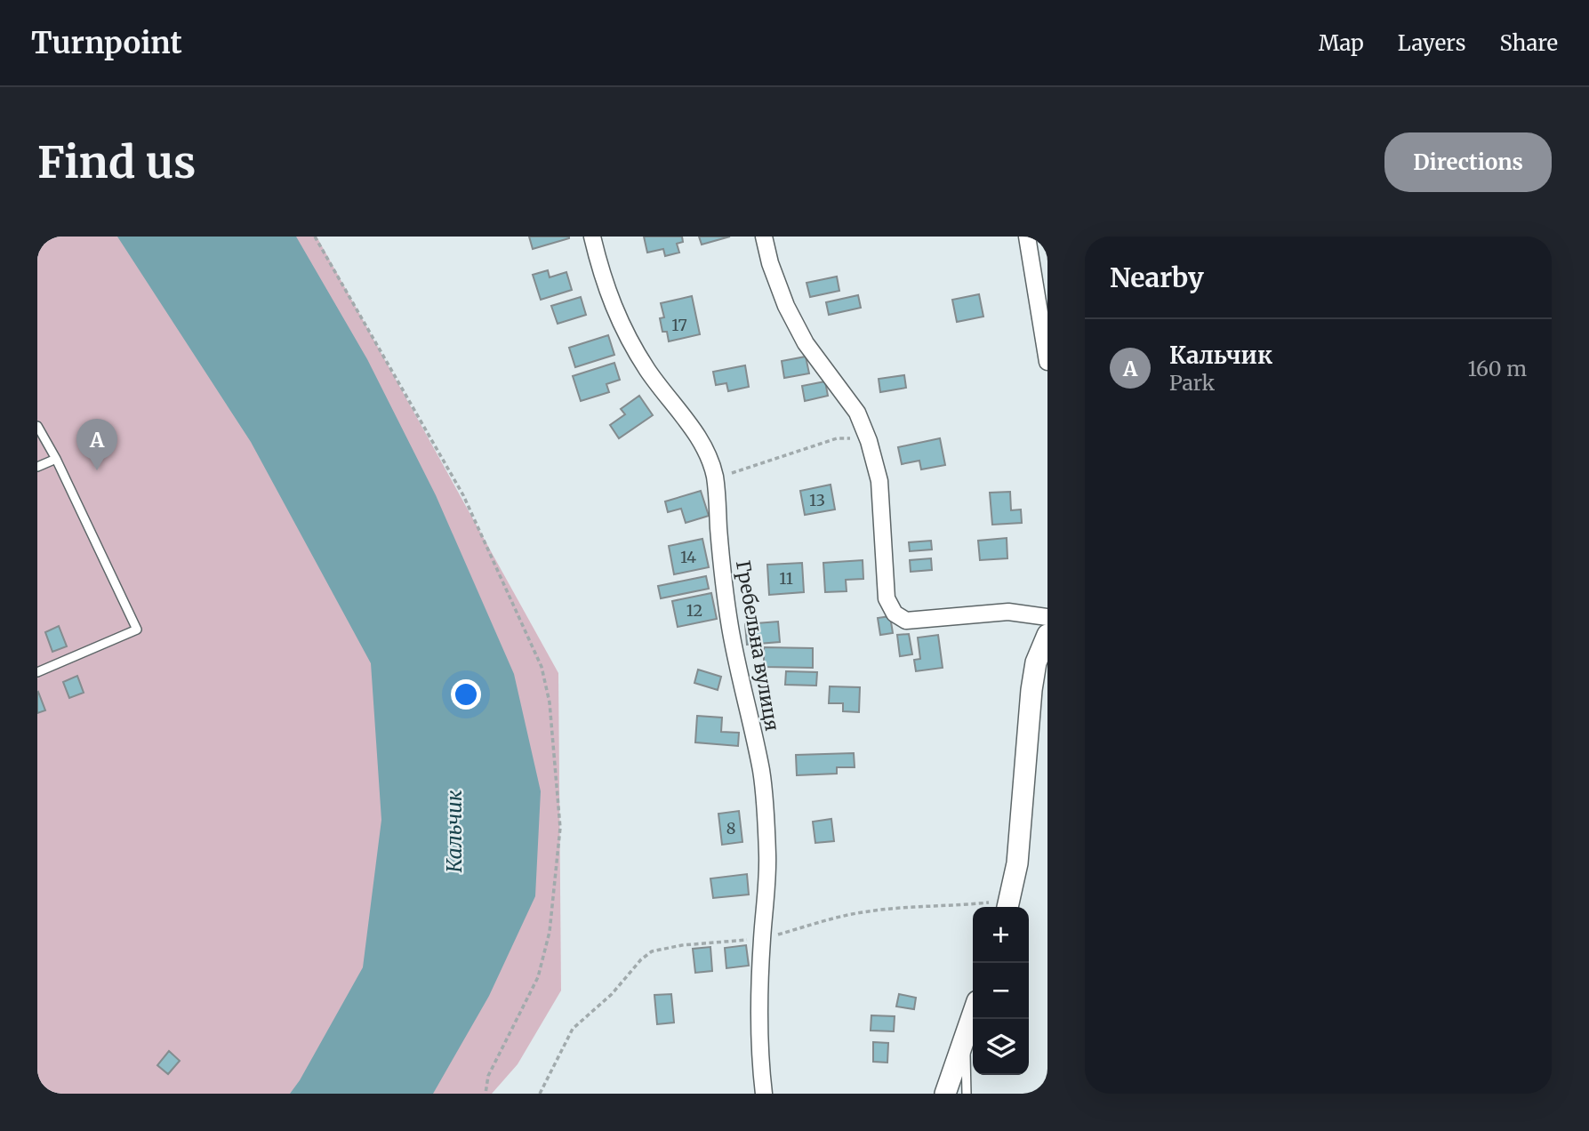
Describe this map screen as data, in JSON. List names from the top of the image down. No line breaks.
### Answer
{"streets":{"street":["Гребельна вулиця"]},"water":["Кальчик"],"house_numbers":["17","13","14","11","12","8"],"page":{"header":"Turnpoint","nav":["Map","Layers","Share"],"buttons":"Directions","title":"Find us","heading":"Nearby","list":[{"mark":"A","name":"Кальчик","note":"Park","value":"160 m"}],"pins":"A","map_buttons":["+","−"]}}
